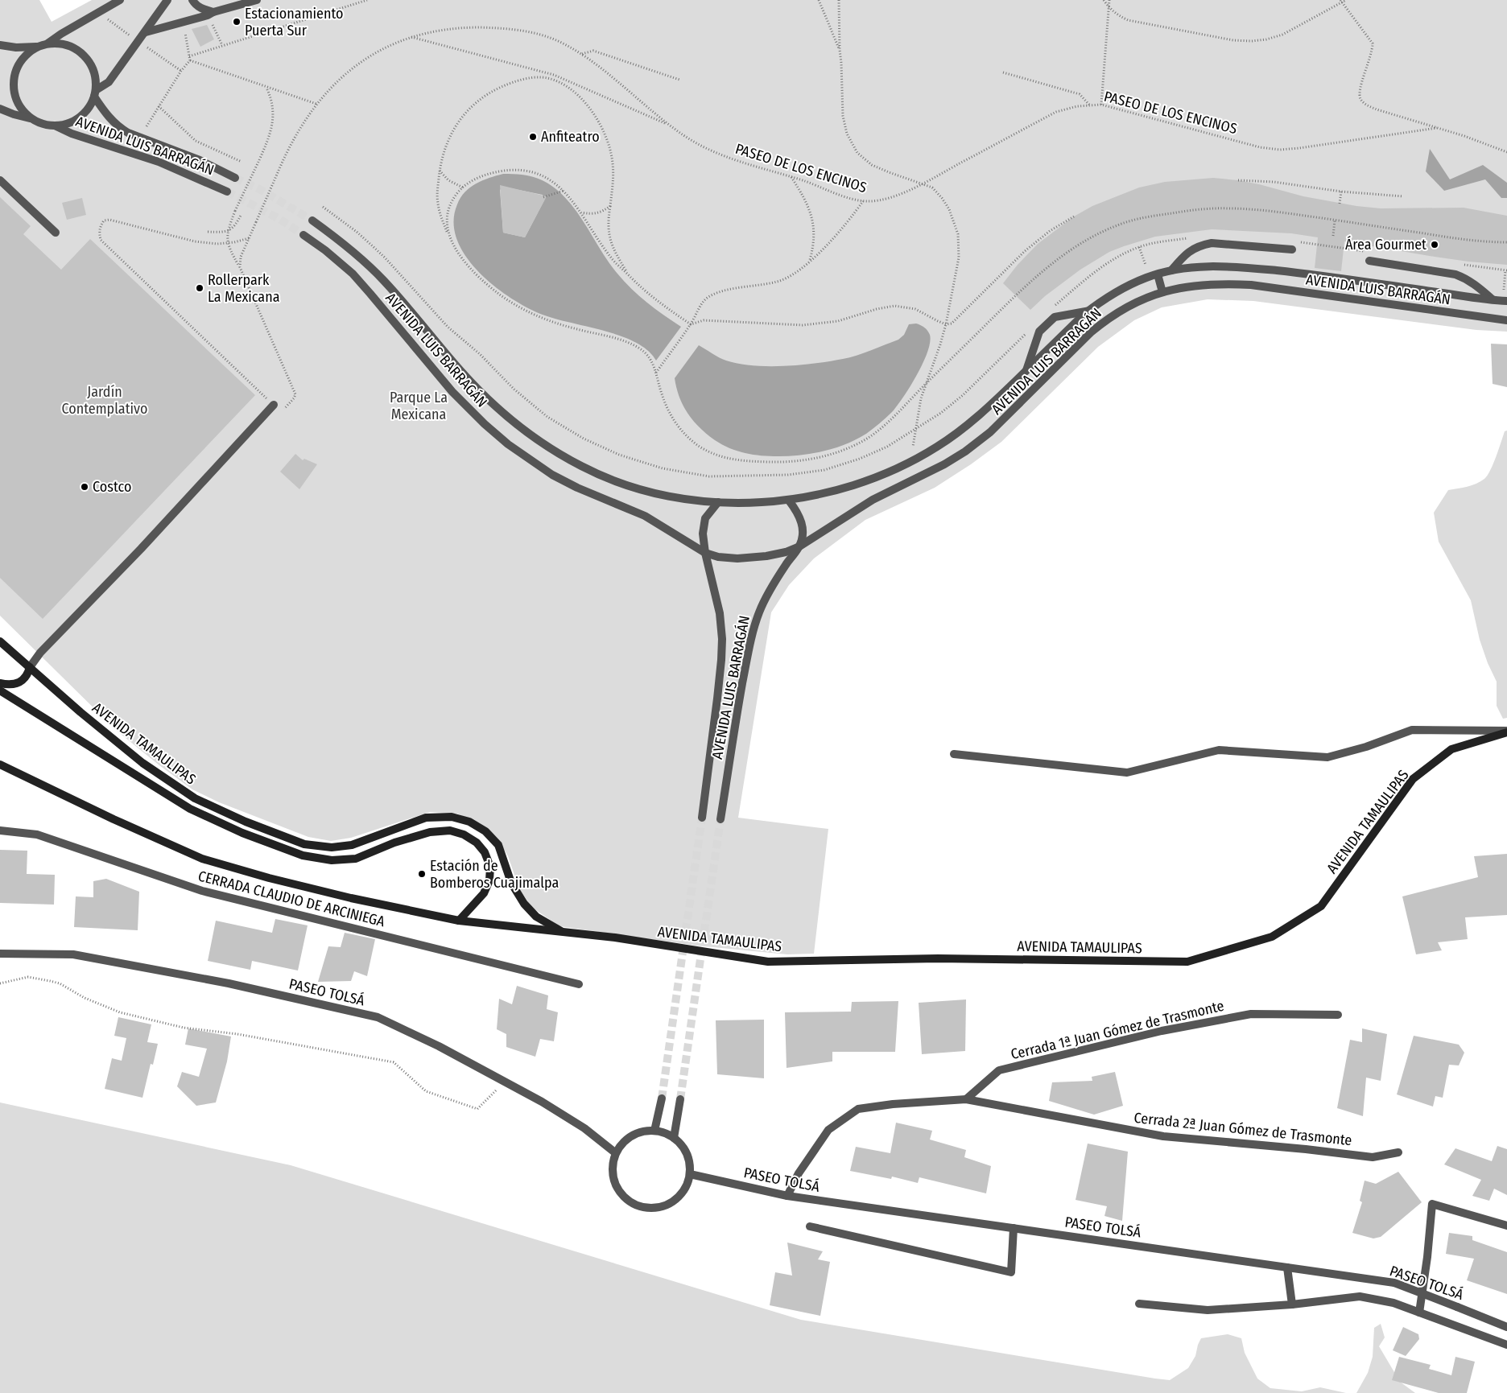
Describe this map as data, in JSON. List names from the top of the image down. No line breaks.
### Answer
{"streets":{"street":["AVENIDA LUIS BARRAGÁN","AVENIDA TAMAULIPAS","CERRADA CLAUDIO DE ARCINIEGA","PASEO TOLSÁ","Cerrada 1ª Juan Gómez de Trasmonte","Cerrada 2ª Juan Gómez de Trasmonte"],"path":["PASEO DE LOS ENCINOS"]},"crossings":[["Cerrada 1ª Juan Gómez de Trasmonte","Cerrada 2ª Juan Gómez de Trasmonte"]],"parks":["Jardín Contemplativo","Parque La Mexicana"],"places":["Estacionamiento Puerta Sur","Anfiteatro","Área Gourmet","Rollerpark La Mexicana","Costco","Estación de Bomberos Cuajimalpa"]}
